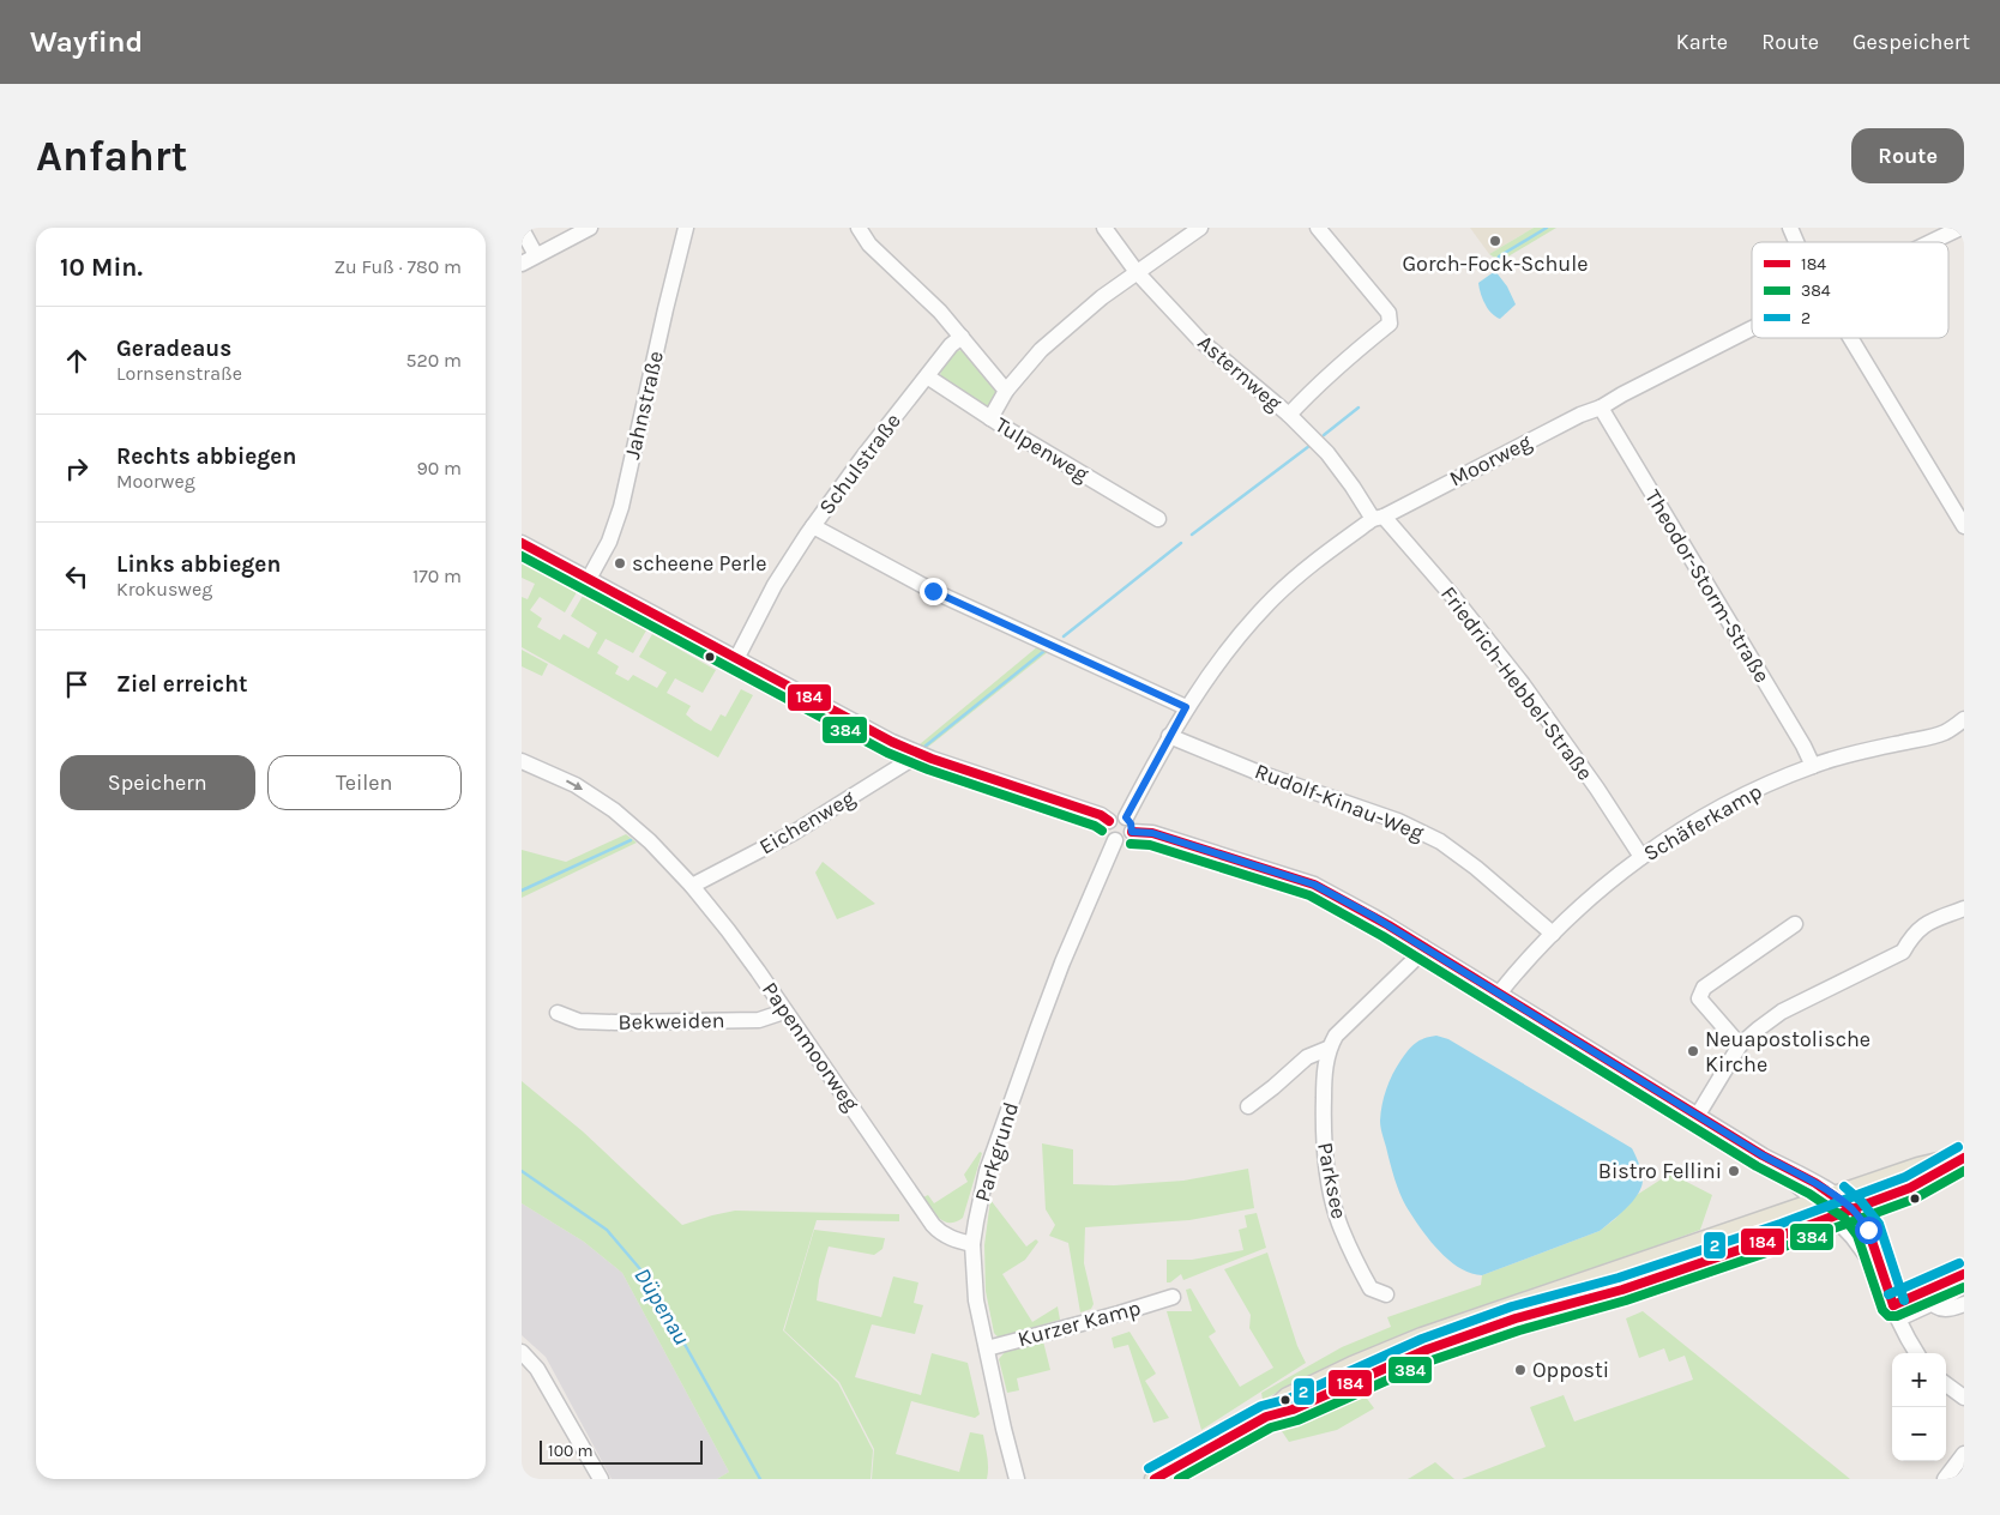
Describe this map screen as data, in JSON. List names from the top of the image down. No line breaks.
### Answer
{"streets":{"street":["Asternweg","Jahnstraße","Tulpenweg","Moorweg","Schulstraße","Theodor-Storm-Straße","Friedrich-Hebbel-Straße","Rudolf-Kinau-Weg","Eichenweg","Schäferkamp","Bekweiden","Papenmoorweg","Parkgrund","Parksee","Kurzer Kamp"]},"crossings":[["Asternweg","Moorweg"],["Asternweg","Friedrich-Hebbel-Straße"],["Tulpenweg","Schulstraße"],["Moorweg","Theodor-Storm-Straße"],["Moorweg","Friedrich-Hebbel-Straße"],["Moorweg","Rudolf-Kinau-Weg"],["Moorweg","Parkgrund"],["Theodor-Storm-Straße","Schäferkamp"],["Friedrich-Hebbel-Straße","Schäferkamp"],["Rudolf-Kinau-Weg","Schäferkamp"],["Eichenweg","Papenmoorweg"],["Bekweiden","Papenmoorweg"],["Papenmoorweg","Parkgrund"],["Parkgrund","Kurzer Kamp"]],"water":["Düpenau"],"places":["Gorch-Fock-Schule","scheene Perle","Neuapostolische Kirche","Bistro Fellini","Opposti"],"lines":["transit line 184","transit line 384","transit line 2"],"legend":["184","384","2"],"scale_bar":"100 m","page":{"header":"Wayfind","nav":["Karte","Route","Gespeichert"],"buttons":["Route",["Speichern","Teilen"]],"title":"Anfahrt","heading":["10 Min.","Zu Fuß · 780 m"],"list":[["Geradeaus","Lornsenstraße","520 m"],["Rechts abbiegen","Moorweg","90 m"],["Links abbiegen","Krokusweg","170 m"],"Ziel erreicht"],"map_buttons":["+","−"],"scale":"100 m"}}
